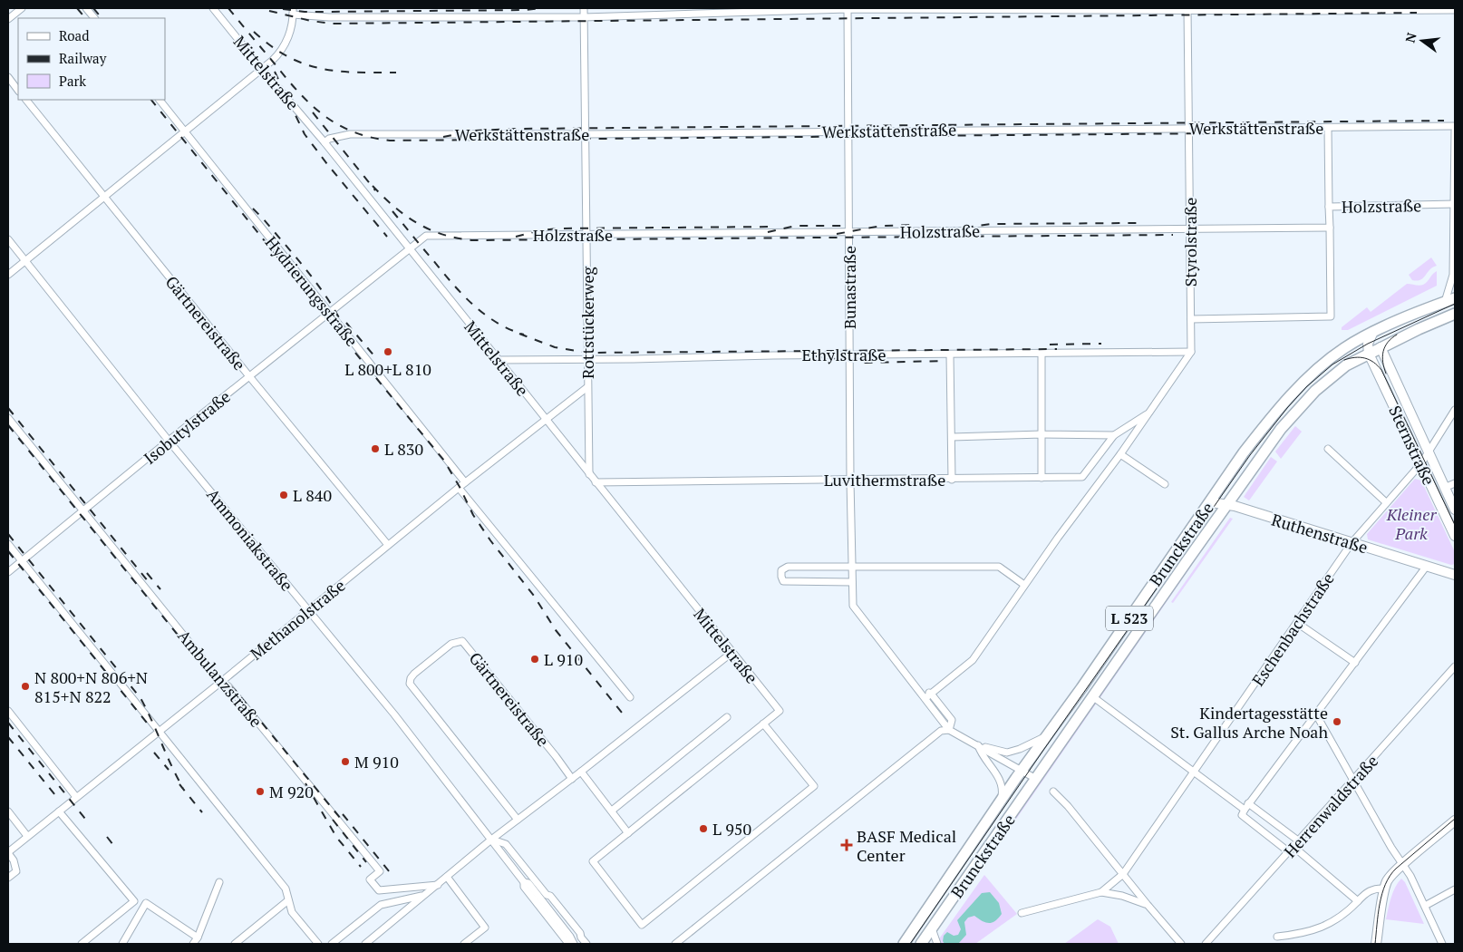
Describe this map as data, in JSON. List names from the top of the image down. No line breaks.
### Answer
{"streets":{"main road":["Brunckstraße","L 523"],"street":["Mittelstraße","Werkstättenstraße","Holzstraße","Styrolstraße","Bunastraße","Hydrierungsstraße","Gärtnereistraße","Rottstückerweg","Ethylstraße","Isobutylstraße","Sternstraße","Luvithermstraße","Ruthenstraße","Ammoniakstraße","Methanolstraße","Eschenbachstraße","Ambulanzstraße","Herrenwaldstraße"]},"crossings":[["Mittelstraße","Werkstättenstraße"],["Mittelstraße","Holzstraße"],["Mittelstraße","Rottstückerweg"],["Mittelstraße","Ethylstraße"],["Mittelstraße","Isobutylstraße"],["Mittelstraße","Luvithermstraße"],["Mittelstraße","Methanolstraße"],["Werkstättenstraße","Styrolstraße"],["Werkstättenstraße","Bunastraße"],["Werkstättenstraße","Rottstückerweg"],["Holzstraße","Styrolstraße"],["Holzstraße","Bunastraße"],["Holzstraße","Rottstückerweg"],["Holzstraße","Isobutylstraße"],["Styrolstraße","Ethylstraße"],["Bunastraße","Ethylstraße"],["Bunastraße","Luvithermstraße"],["Hydrierungsstraße","Isobutylstraße"],["Hydrierungsstraße","Methanolstraße"],["Gärtnereistraße","Isobutylstraße"],["Gärtnereistraße","Methanolstraße"],["Rottstückerweg","Ethylstraße"],["Rottstückerweg","Methanolstraße"],["Isobutylstraße","Ammoniakstraße"],["Isobutylstraße","Ambulanzstraße"],["Sternstraße","Brunckstraße"],["Sternstraße","Eschenbachstraße"],["Ruthenstraße","Brunckstraße"],["Ruthenstraße","Eschenbachstraße"],["Ammoniakstraße","Methanolstraße"],["Methanolstraße","Ambulanzstraße"]],"parks":["Kleiner Park"],"places":{"other":["L 800+L 810","L 830","L 840","L 910","N 800+N 806+N 815+N 822","Kindertagesstätte St. Gallus Arche Noah","M 910","M 920","L 950"],"health":["BASF Medical Center"]},"legend":["Road","Railway","Park"],"north":"left"}
